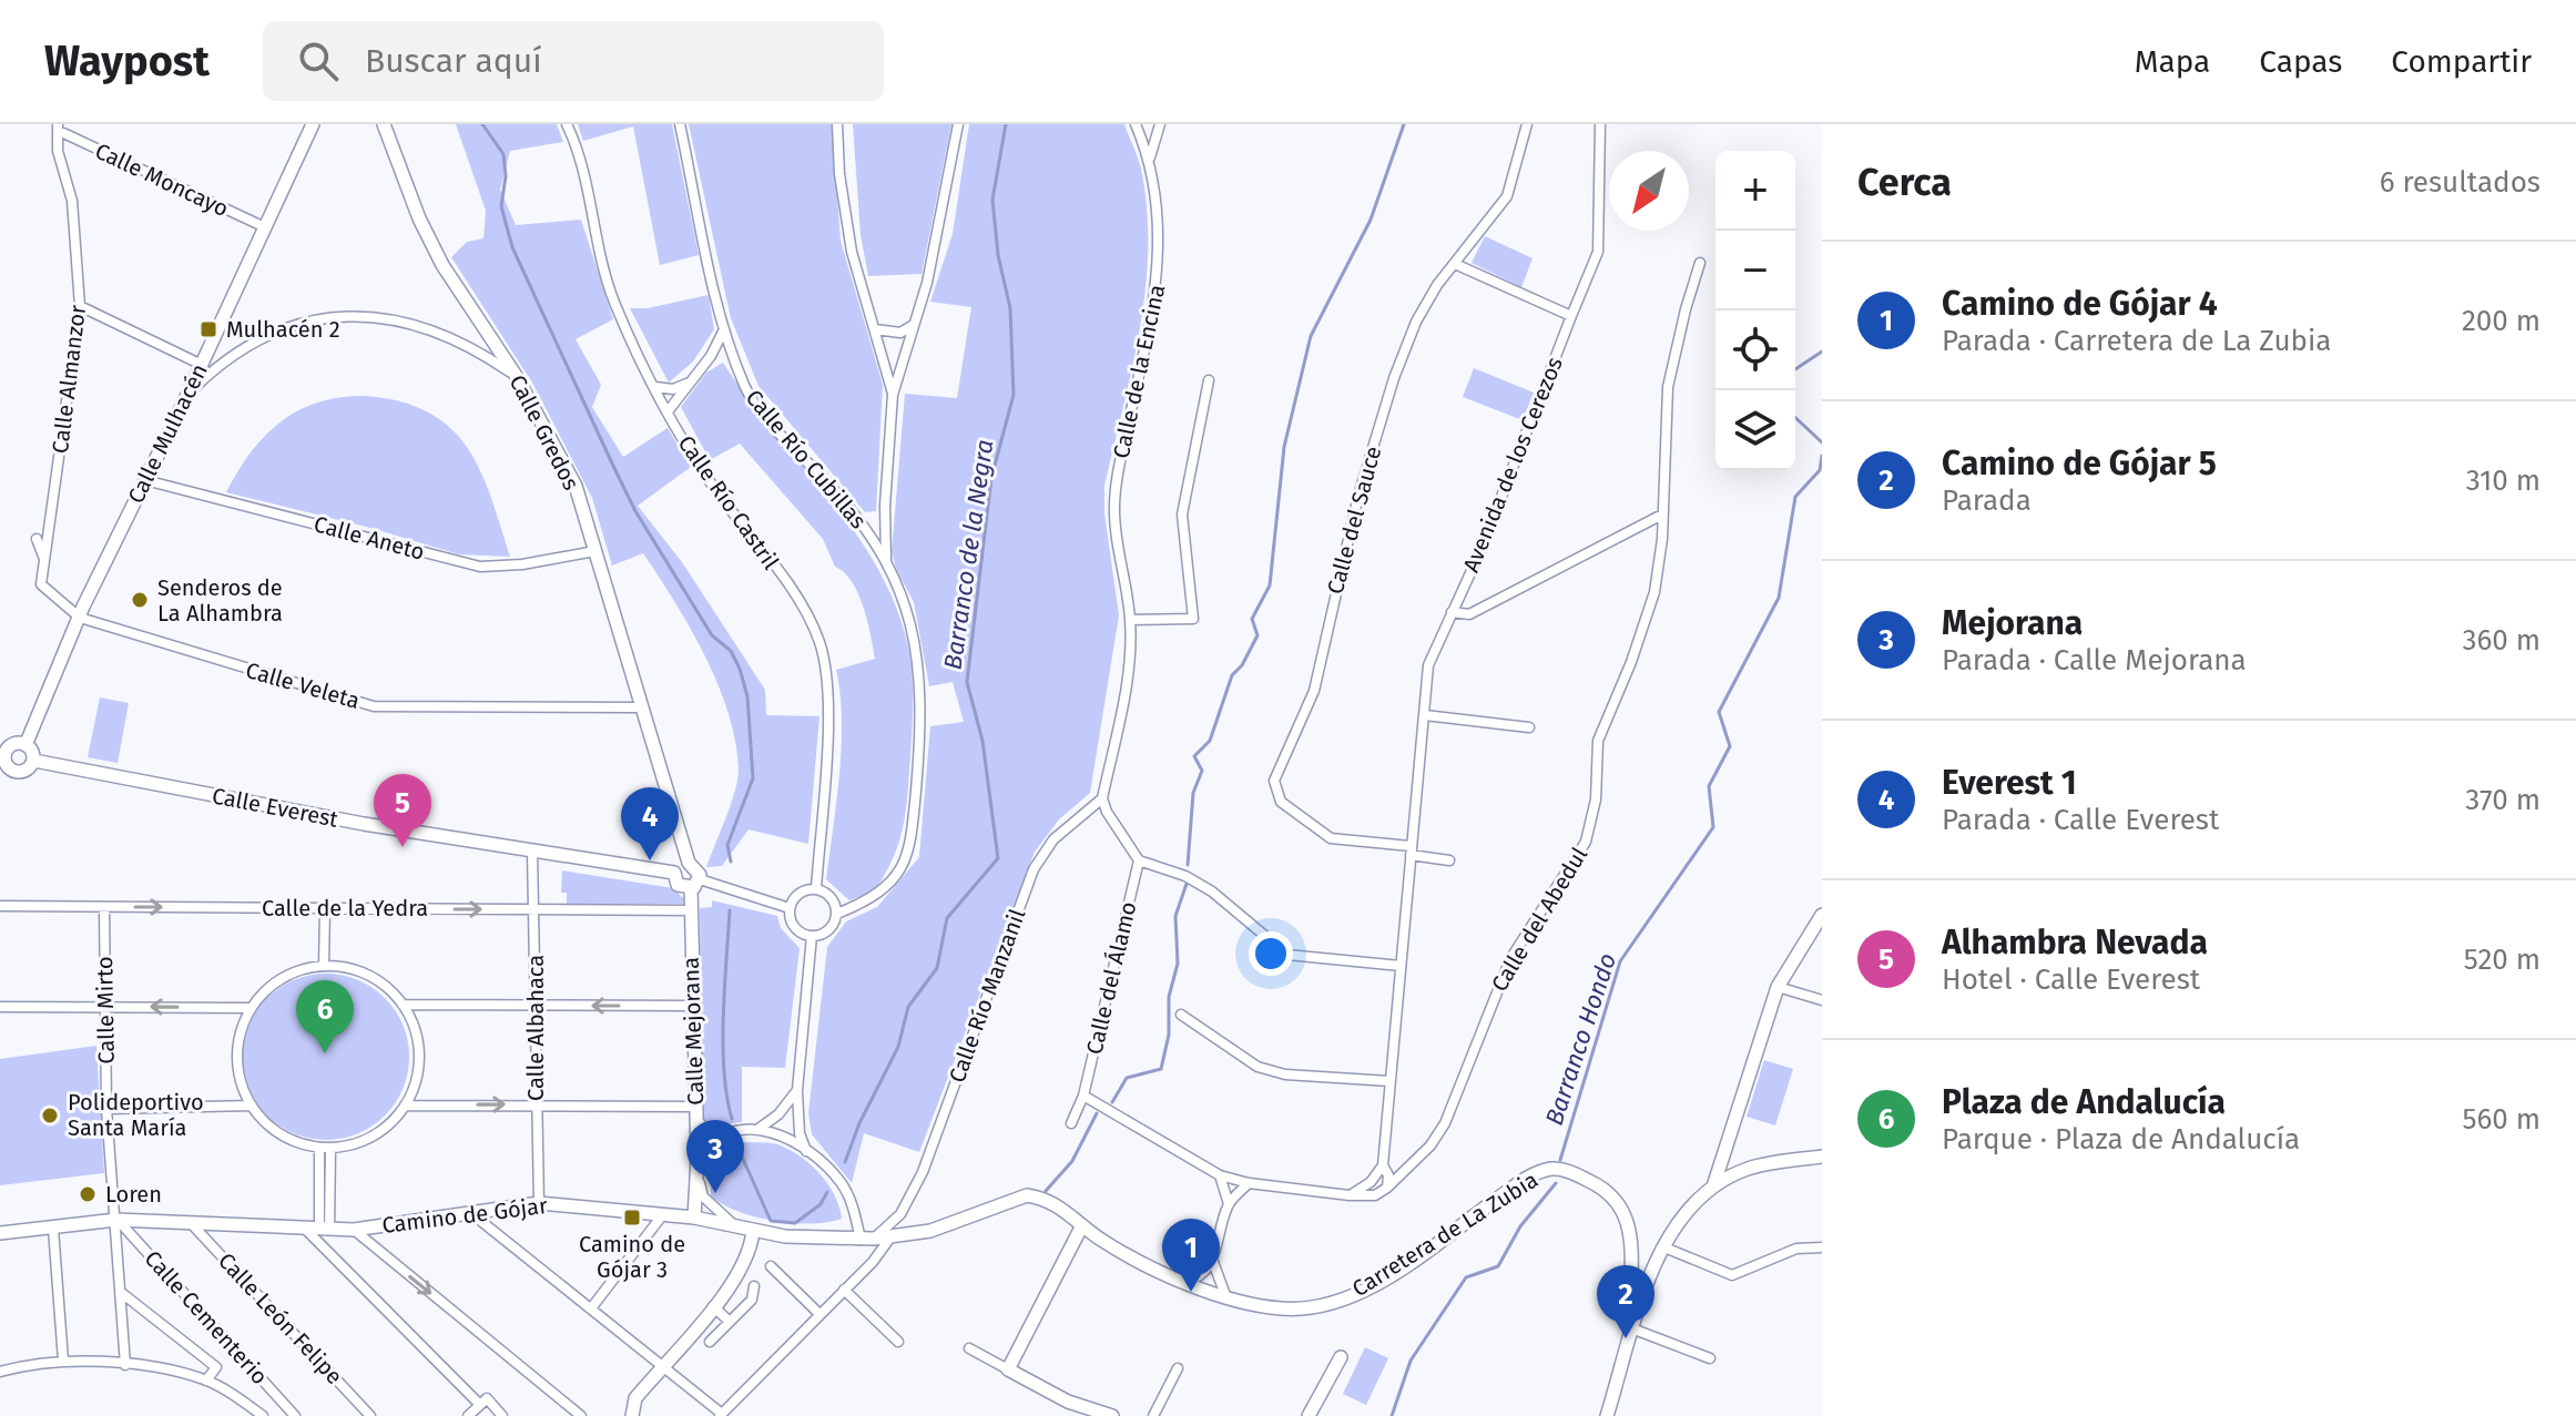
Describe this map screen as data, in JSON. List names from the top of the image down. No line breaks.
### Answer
{"streets":{"street":["Calle Moncayo","Calle de la Encina","Calle Almanzor","Calle Gredos","Calle Mulhacén","Calle Río Cubillas","Avenida de los Cerezos","Calle Río Castril","Calle del Sauce","Calle Aneto","Calle Veleta","Calle Everest","Calle de la Yedra","Calle del Abedul","Calle del Álamo","Calle Río Manzanil","Calle Mirto","Calle Albahaca","Calle Mejorana","Camino de Gójar","Carretera de La Zubia","Calle Cementerio","Calle León Felipe"]},"crossings":[["Calle Moncayo","Calle Almanzor"],["Calle Moncayo","Calle Mulhacén"],["Calle de la Encina","Calle Río Manzanil"],["Calle Almanzor","Calle Mulhacén"],["Calle Almanzor","Calle Veleta"],["Calle Gredos","Calle Aneto"],["Calle Gredos","Calle Veleta"],["Calle Gredos","Calle Everest"],["Calle Gredos","Calle Mejorana"],["Calle Mulhacén","Calle Aneto"],["Calle Mulhacén","Calle Veleta"],["Calle Río Cubillas","Calle Río Castril"],["Avenida de los Cerezos","Calle del Sauce"],["Avenida de los Cerezos","Calle del Abedul"],["Calle Everest","Calle Albahaca"],["Calle Everest","Calle Mejorana"],["Calle de la Yedra","Calle Mirto"],["Calle de la Yedra","Calle Albahaca"],["Calle de la Yedra","Calle Mejorana"],["Calle Río Manzanil","Camino de Gójar"],["Calle Mirto","Camino de Gójar"],["Calle Mirto","Calle Cementerio"],["Calle Albahaca","Camino de Gójar"],["Calle Mejorana","Camino de Gójar"],["Camino de Gójar","Carretera de La Zubia"],["Camino de Gójar","Calle Cementerio"],["Camino de Gójar","Calle León Felipe"]],"one_way":["Calle de la Yedra"],"water":["Barranco de la Negra","Barranco Hondo"],"places":{"transit":["Mulhacén 2","Camino de Gójar 3"],"other":["Senderos de La Alhambra","Polideportivo Santa María","Loren"]},"north":"bottom left","page":{"header":"Waypost","search":"Buscar aquí","nav":["Mapa","Capas","Compartir"],"heading":["Cerca","6 resultados"],"map_buttons":["+","−"],"list":[{"mark":"1","name":"Camino de Gójar 4","note":"Parada · Carretera de La Zubia","value":"200 m"},{"mark":"2","name":"Camino de Gójar 5","note":"Parada","value":"310 m"},{"mark":"3","name":"Mejorana","note":"Parada · Calle Mejorana","value":"360 m"},{"mark":"4","name":"Everest 1","note":"Parada · Calle Everest","value":"370 m"},{"mark":"5","name":"Alhambra Nevada","note":"Hotel · Calle Everest","value":"520 m"},{"mark":"6","name":"Plaza de Andalucía","note":"Parque · Plaza de Andalucía","value":"560 m"}],"pins":["5","4","6","3","1","2"]}}
